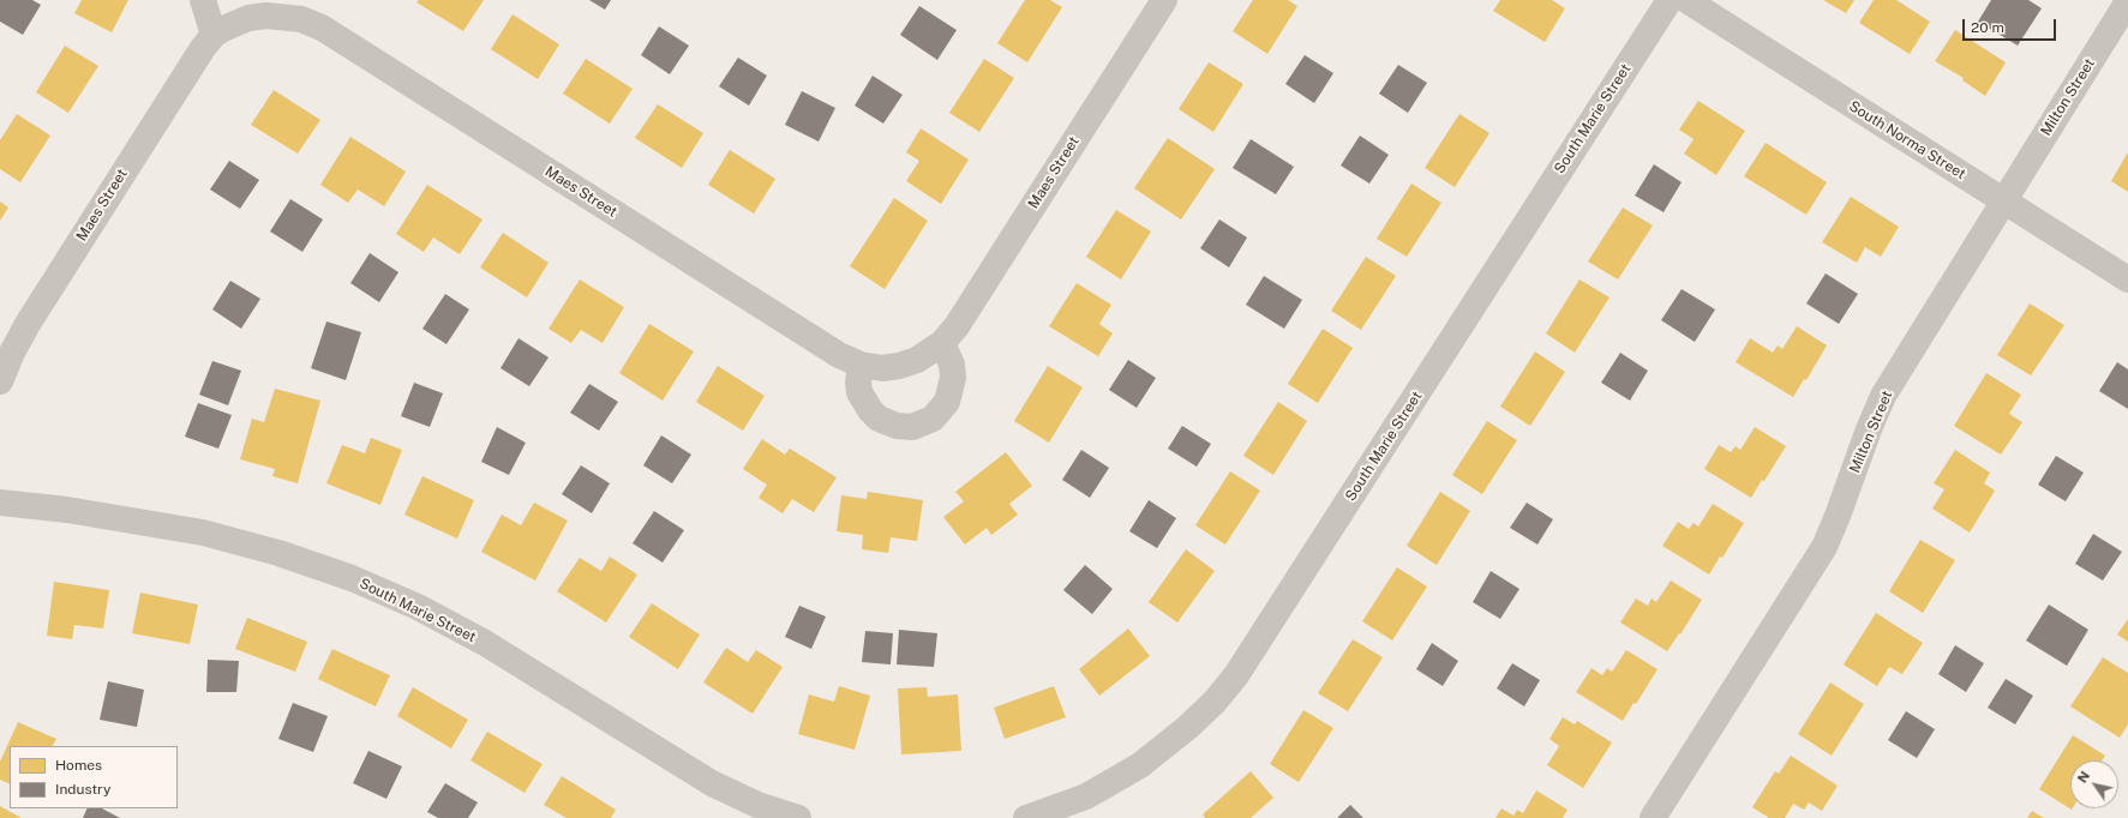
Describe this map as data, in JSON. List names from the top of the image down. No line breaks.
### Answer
{"streets":{"street":["Milton Street","South Marie Street","South Norma Street","Maes Street"]},"crossings":[["Milton Street","South Norma Street"]],"legend":["Homes","Industry"],"scale_bar":"20 m","north":"top left"}
